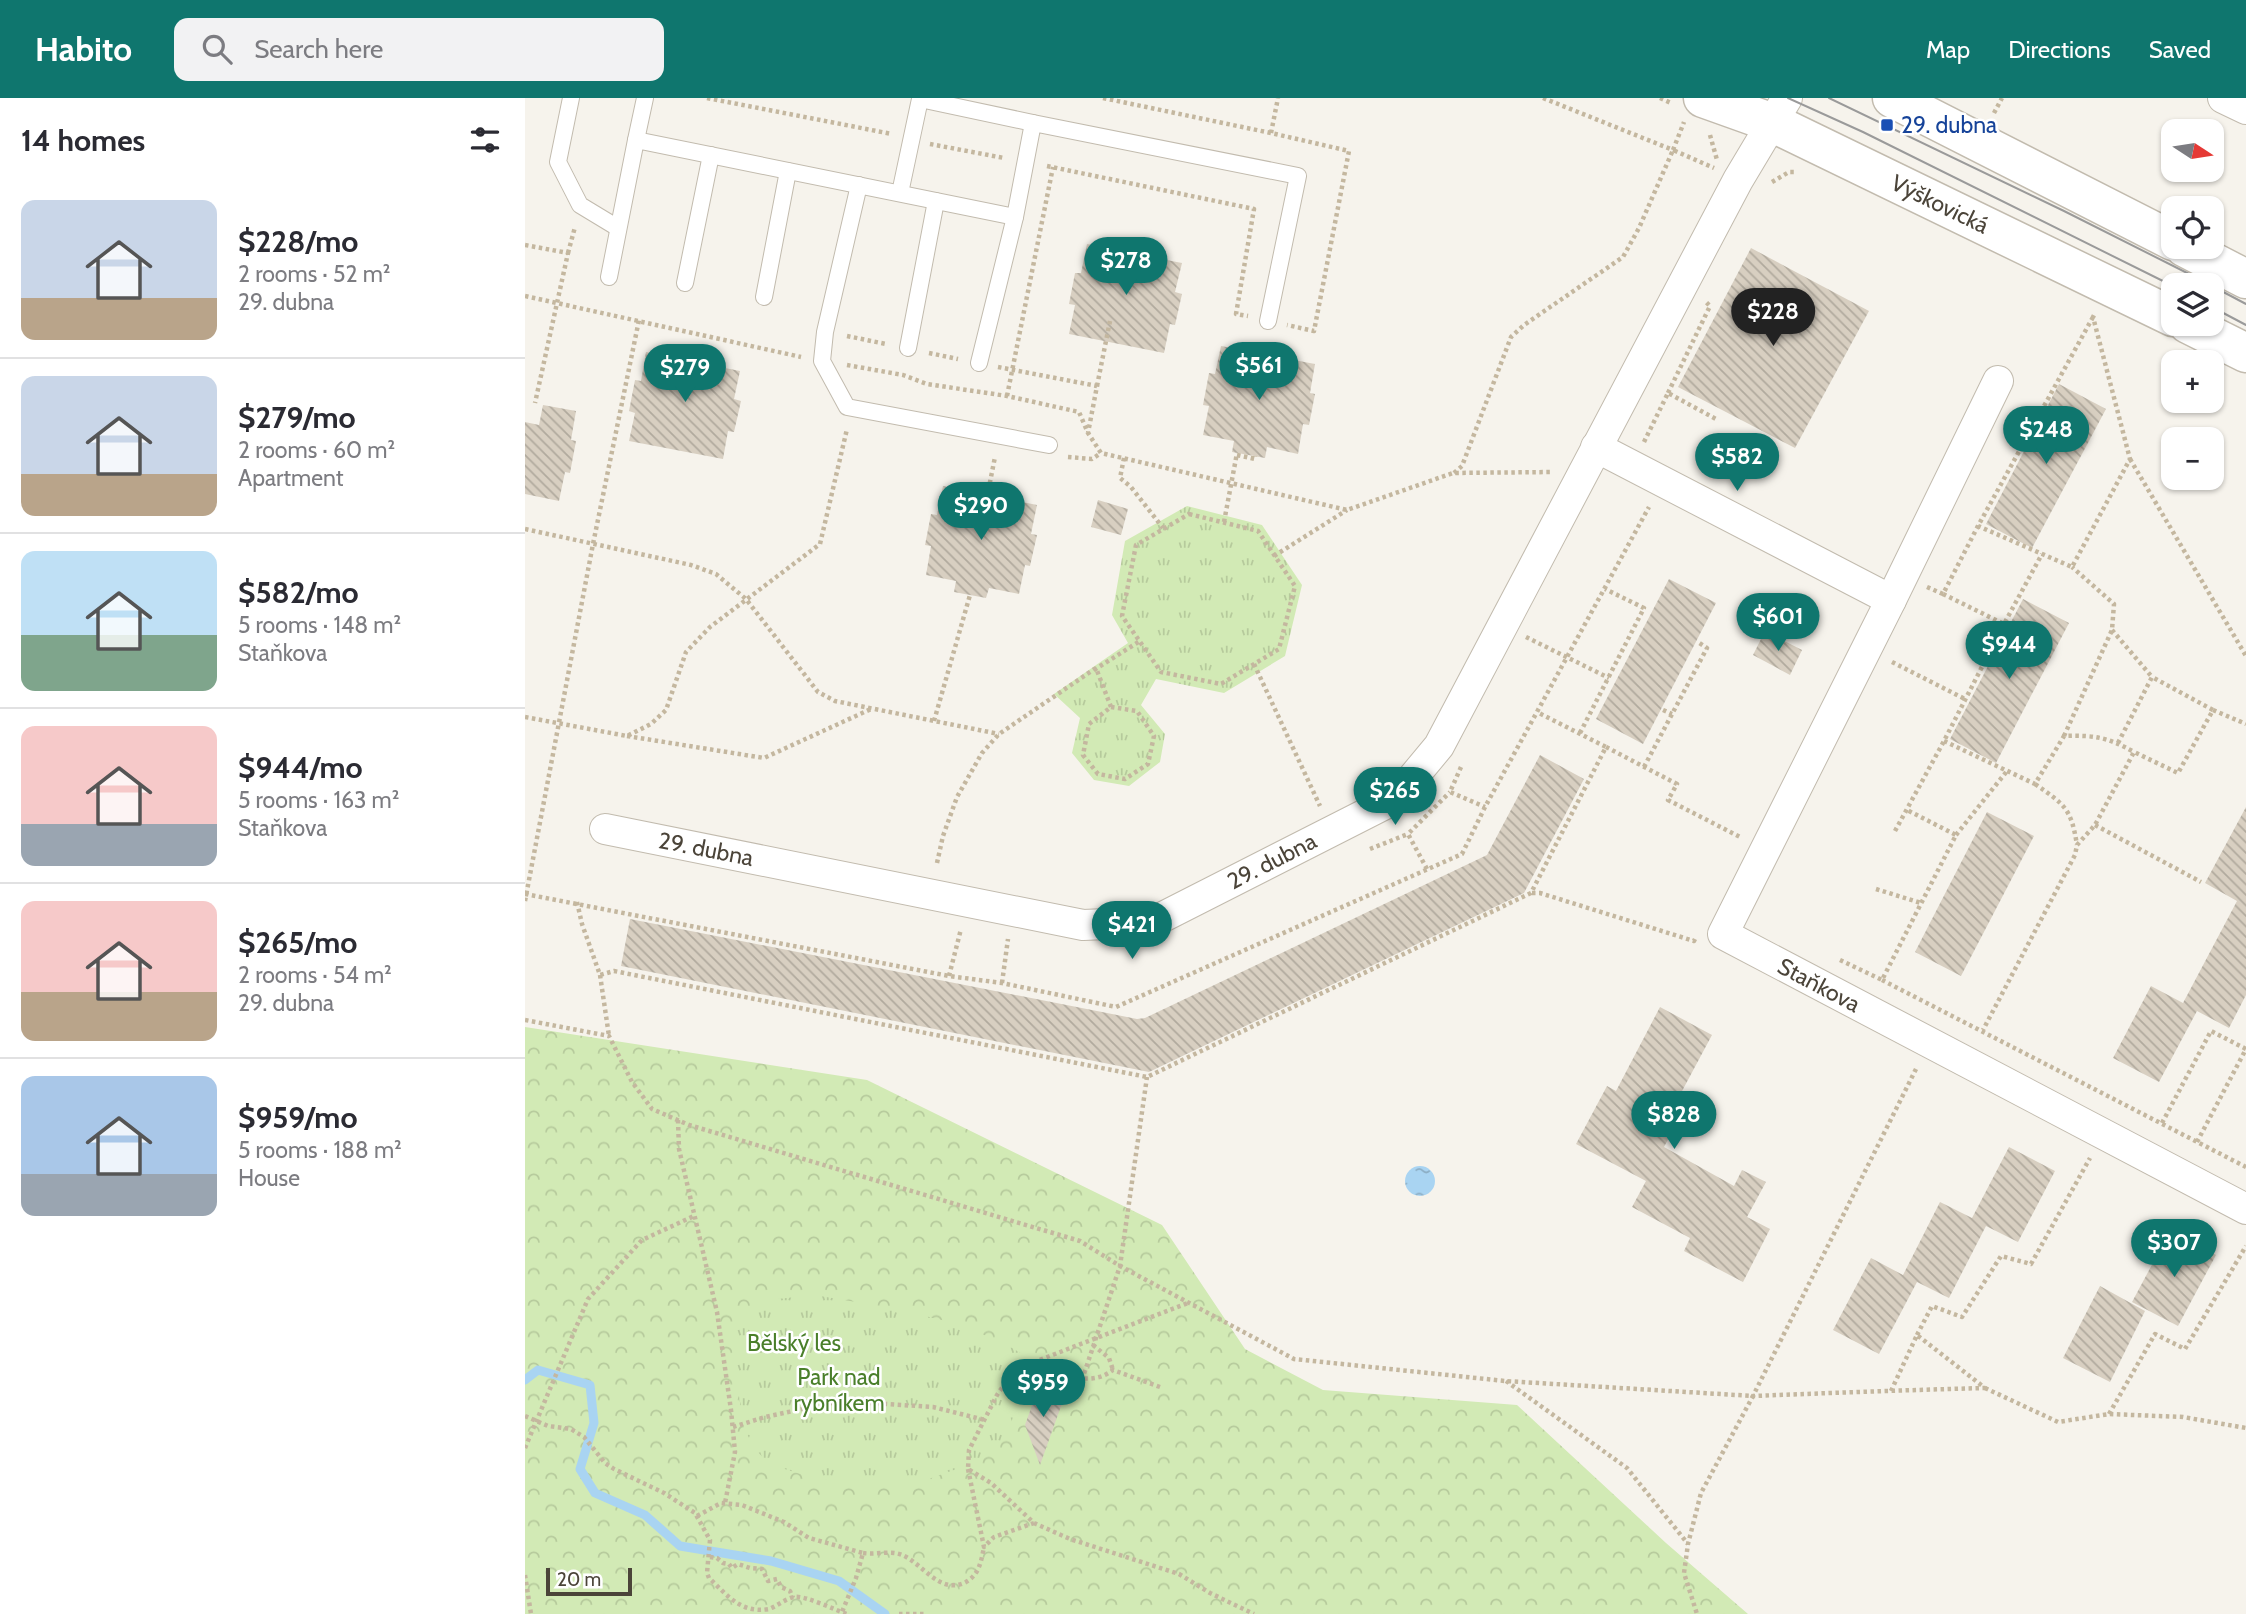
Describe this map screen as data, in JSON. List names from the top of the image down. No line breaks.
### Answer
{"streets":{"street":["Výškovická","29. dubna","Staňkova"]},"crossings":[["Výškovická","29. dubna"]],"parks":["Bělský les","Park nad rybníkem"],"places":{"transit":["29. dubna"]},"scale_bar":"20 m","north":"right","page":{"header":"Habito","search":"Search here","nav":["Map","Directions","Saved"],"heading":"14 homes","map_buttons":["+","−"],"list":[{"name":"$228/mo","note":"2 rooms · 52 m² · 29. dubna"},{"name":"$279/mo","note":"2 rooms · 60 m² · Apartment"},{"name":"$582/mo","note":"5 rooms · 148 m² · Staňkova"},{"name":"$944/mo","note":"5 rooms · 163 m² · Staňkova"},{"name":"$265/mo","note":"2 rooms · 54 m² · 29. dubna"},{"name":"$959/mo","note":"5 rooms · 188 m² · House"}],"price":["$278","$228","$561","$279","$248","$582","$290","$601","$944","$265","$421","$828","$307","$959"],"scale":"20 m"}}
